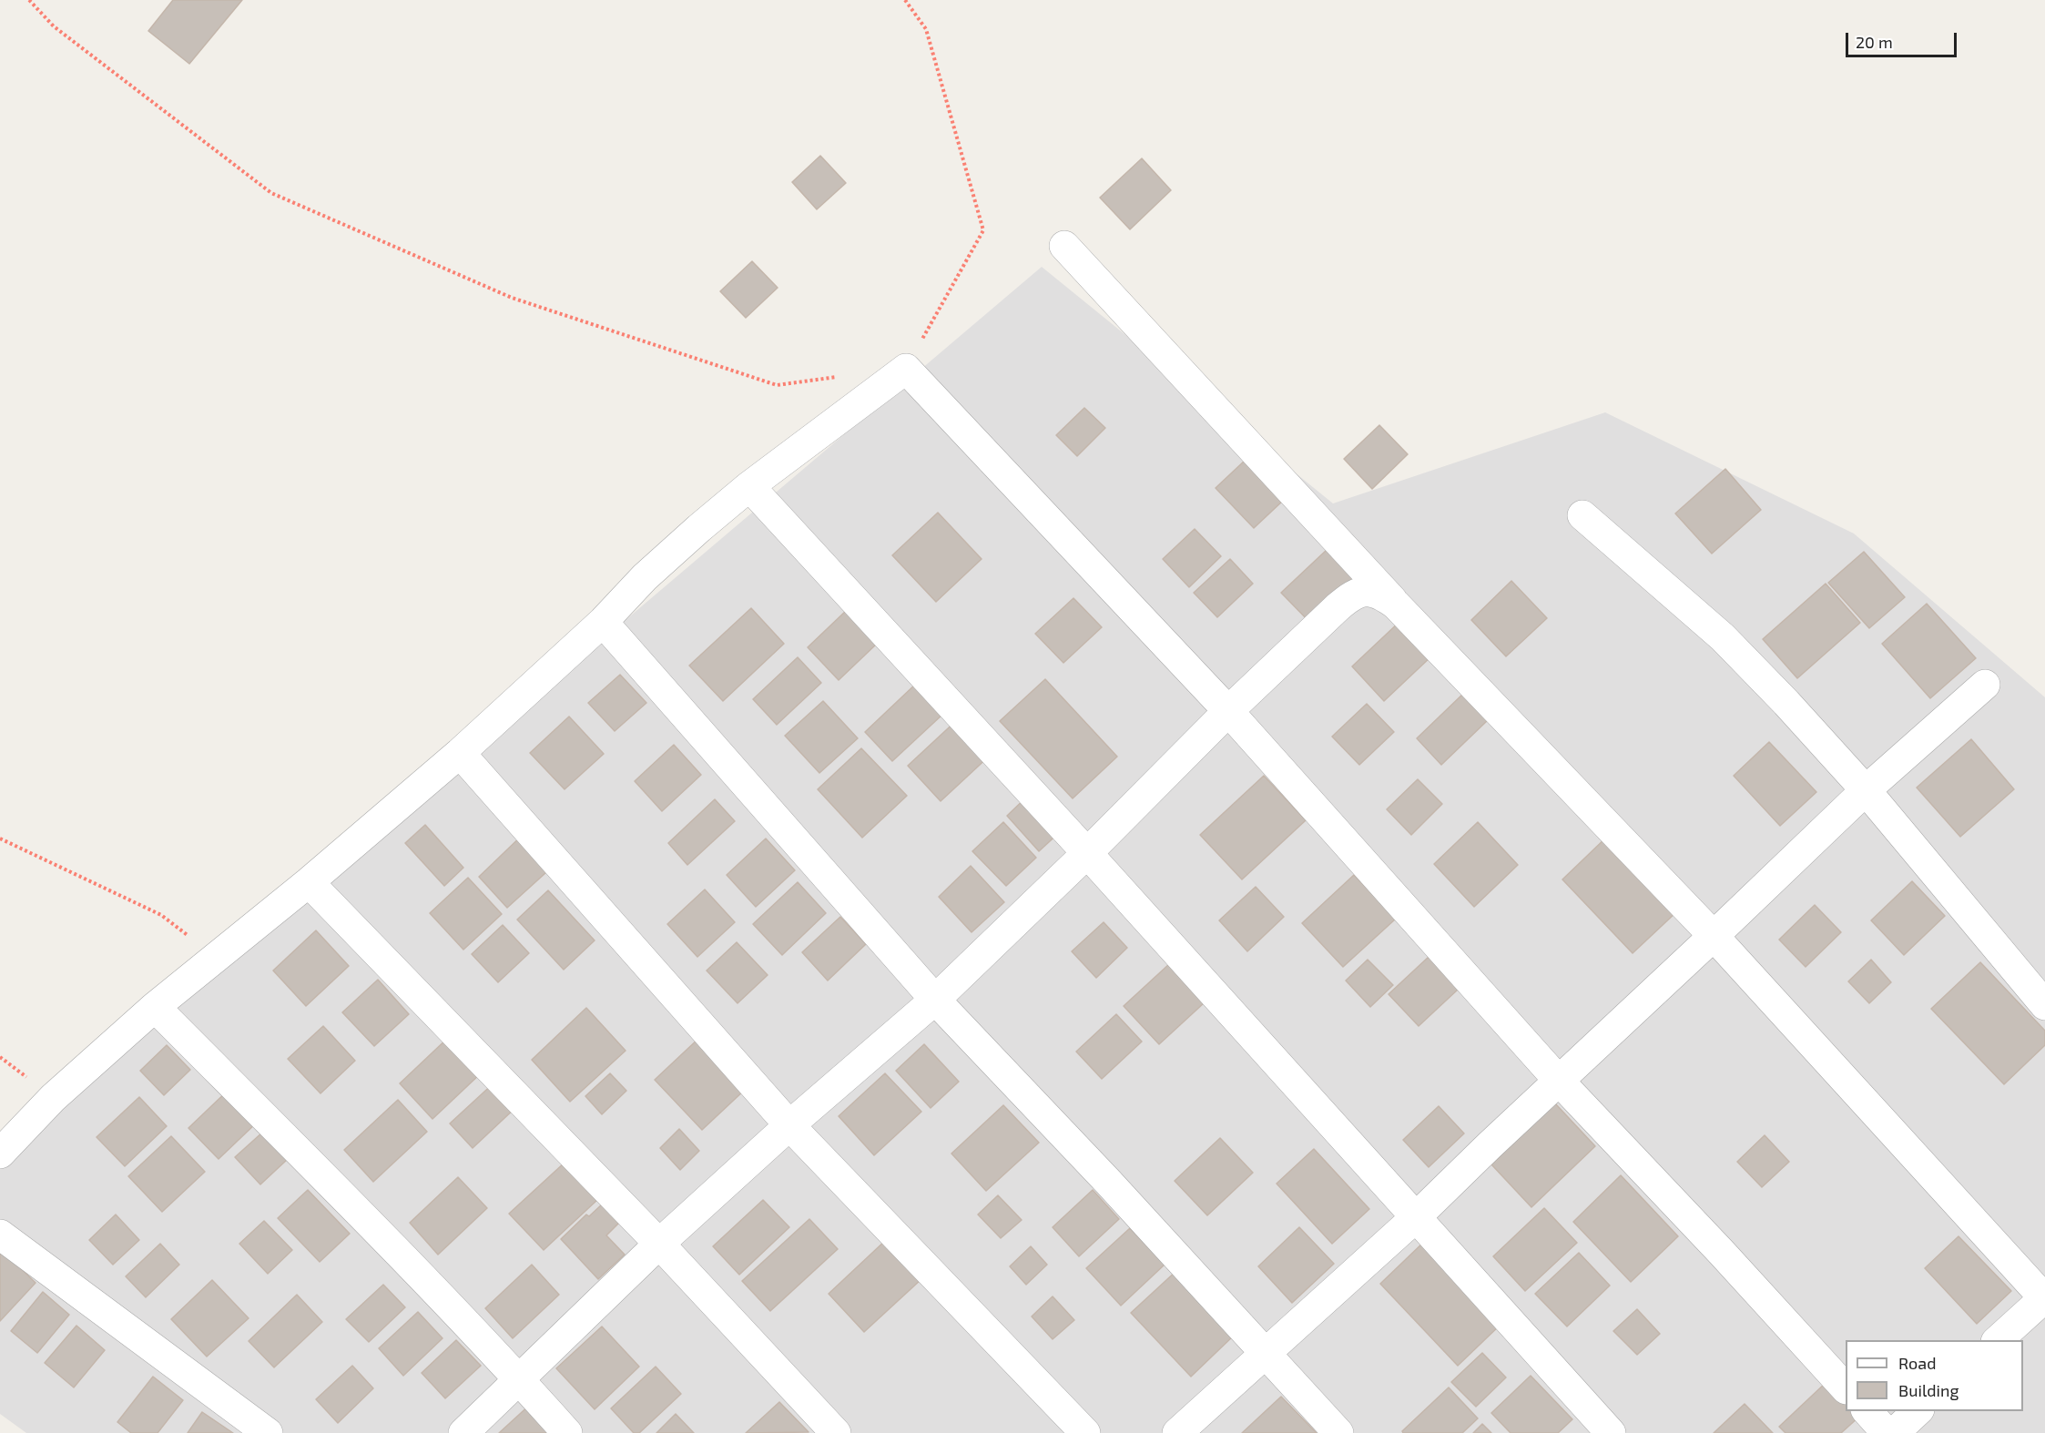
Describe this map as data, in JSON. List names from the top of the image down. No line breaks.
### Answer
{"legend":["Road","Building"],"scale_bar":"20 m"}
